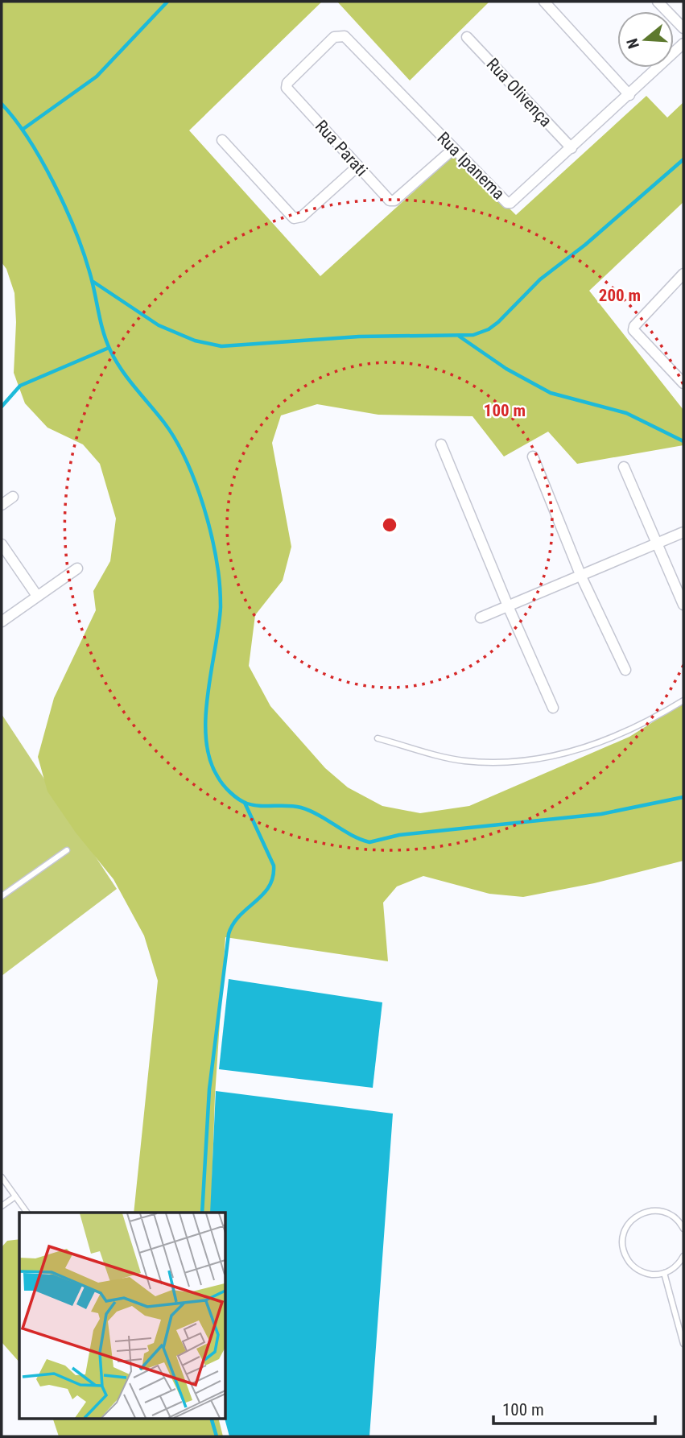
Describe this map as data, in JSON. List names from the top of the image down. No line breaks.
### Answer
{"streets":{"street":["Rua Olivença","Rua Parati","Rua Ipanema"]},"crossings":[["Rua Olivença","Rua Ipanema"],["Rua Parati","Rua Ipanema"]],"scale_bar":"100 m","north":"left","rings":["200 m","100 m"]}
